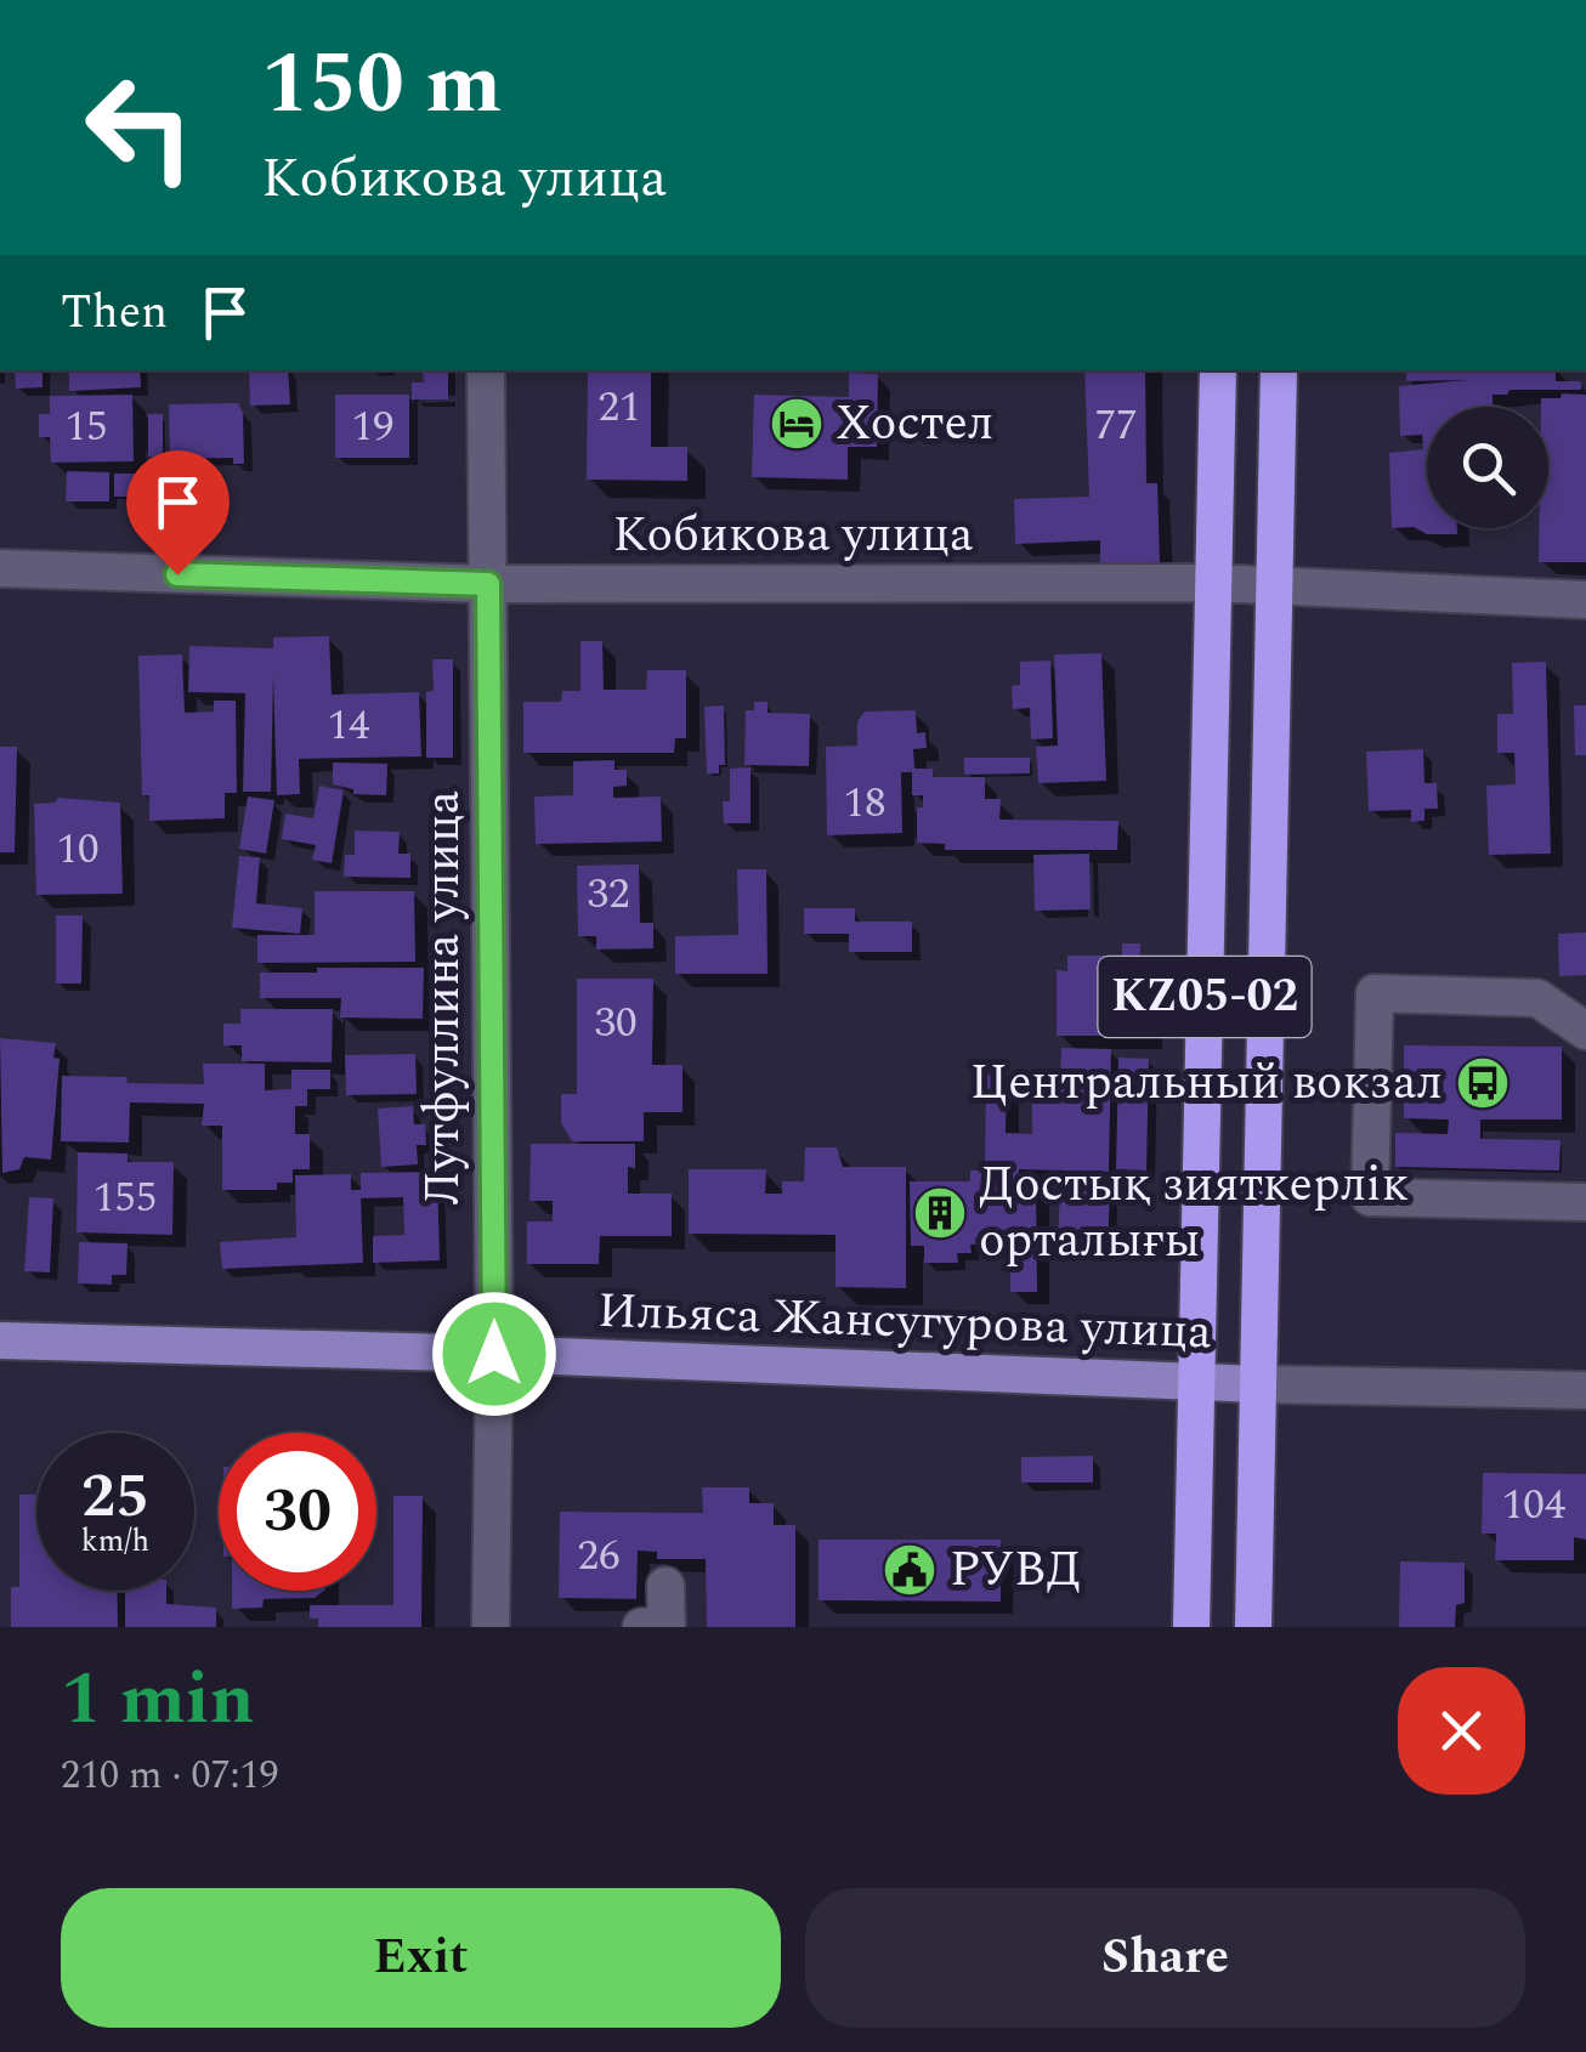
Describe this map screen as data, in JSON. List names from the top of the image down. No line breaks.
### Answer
{"streets":{"highway":["KZ05-02"],"main road":["Ильяса Жансугурова улица"],"street":["Кобикова улица","Лутфуллина улица"]},"crossings":[["Кобикова улица","KZ05-02"],["Кобикова улица","Лутфуллина улица"],["KZ05-02","Ильяса Жансугурова улица"],["Лутфуллина улица","Ильяса Жансугурова улица"]],"places":{"hotel":["Хостел"],"bus stop":["Центральный вокзал"],"building":["Достық зияткерлік орталығы"],"public building":["РУВД"]},"house_numbers":["21","77","15","19","14","18","10","32","30","155","104","26"],"page":{"turn":["150 m","Кобикова улица"],"then":"Then","speed":"25 km/h","limit":"30","heading":["1 min","210 m · 07:19"],"buttons":["Exit","Share"]}}
